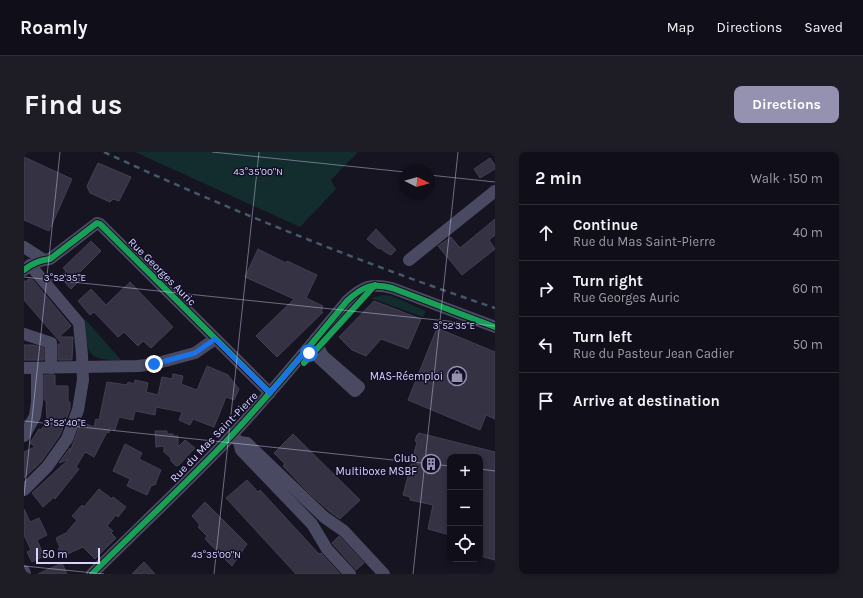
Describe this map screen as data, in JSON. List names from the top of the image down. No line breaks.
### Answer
{"streets":{"street":["Rue Georges Auric","Rue du Mas Saint-Pierre"]},"crossings":[["Rue Georges Auric","Rue du Mas Saint-Pierre"]],"places":{"shop":["MAS-Réemploi"],"building":["Club Multiboxe MSBF"]},"scale_bar":"50 m","north":"right","page":{"header":"Roamly","nav":["Map","Directions","Saved"],"buttons":"Directions","title":"Find us","heading":["2 min","Walk · 150 m"],"list":[["Continue","Rue du Mas Saint-Pierre","40 m"],["Turn right","Rue Georges Auric","60 m"],["Turn left","Rue du Pasteur Jean Cadier","50 m"],"Arrive at destination"],"map_buttons":["+","−"],"scale":"50 m"},"coordinates":["43°35'00\"N","3°52'35\"E","3°52'40\"E"]}
